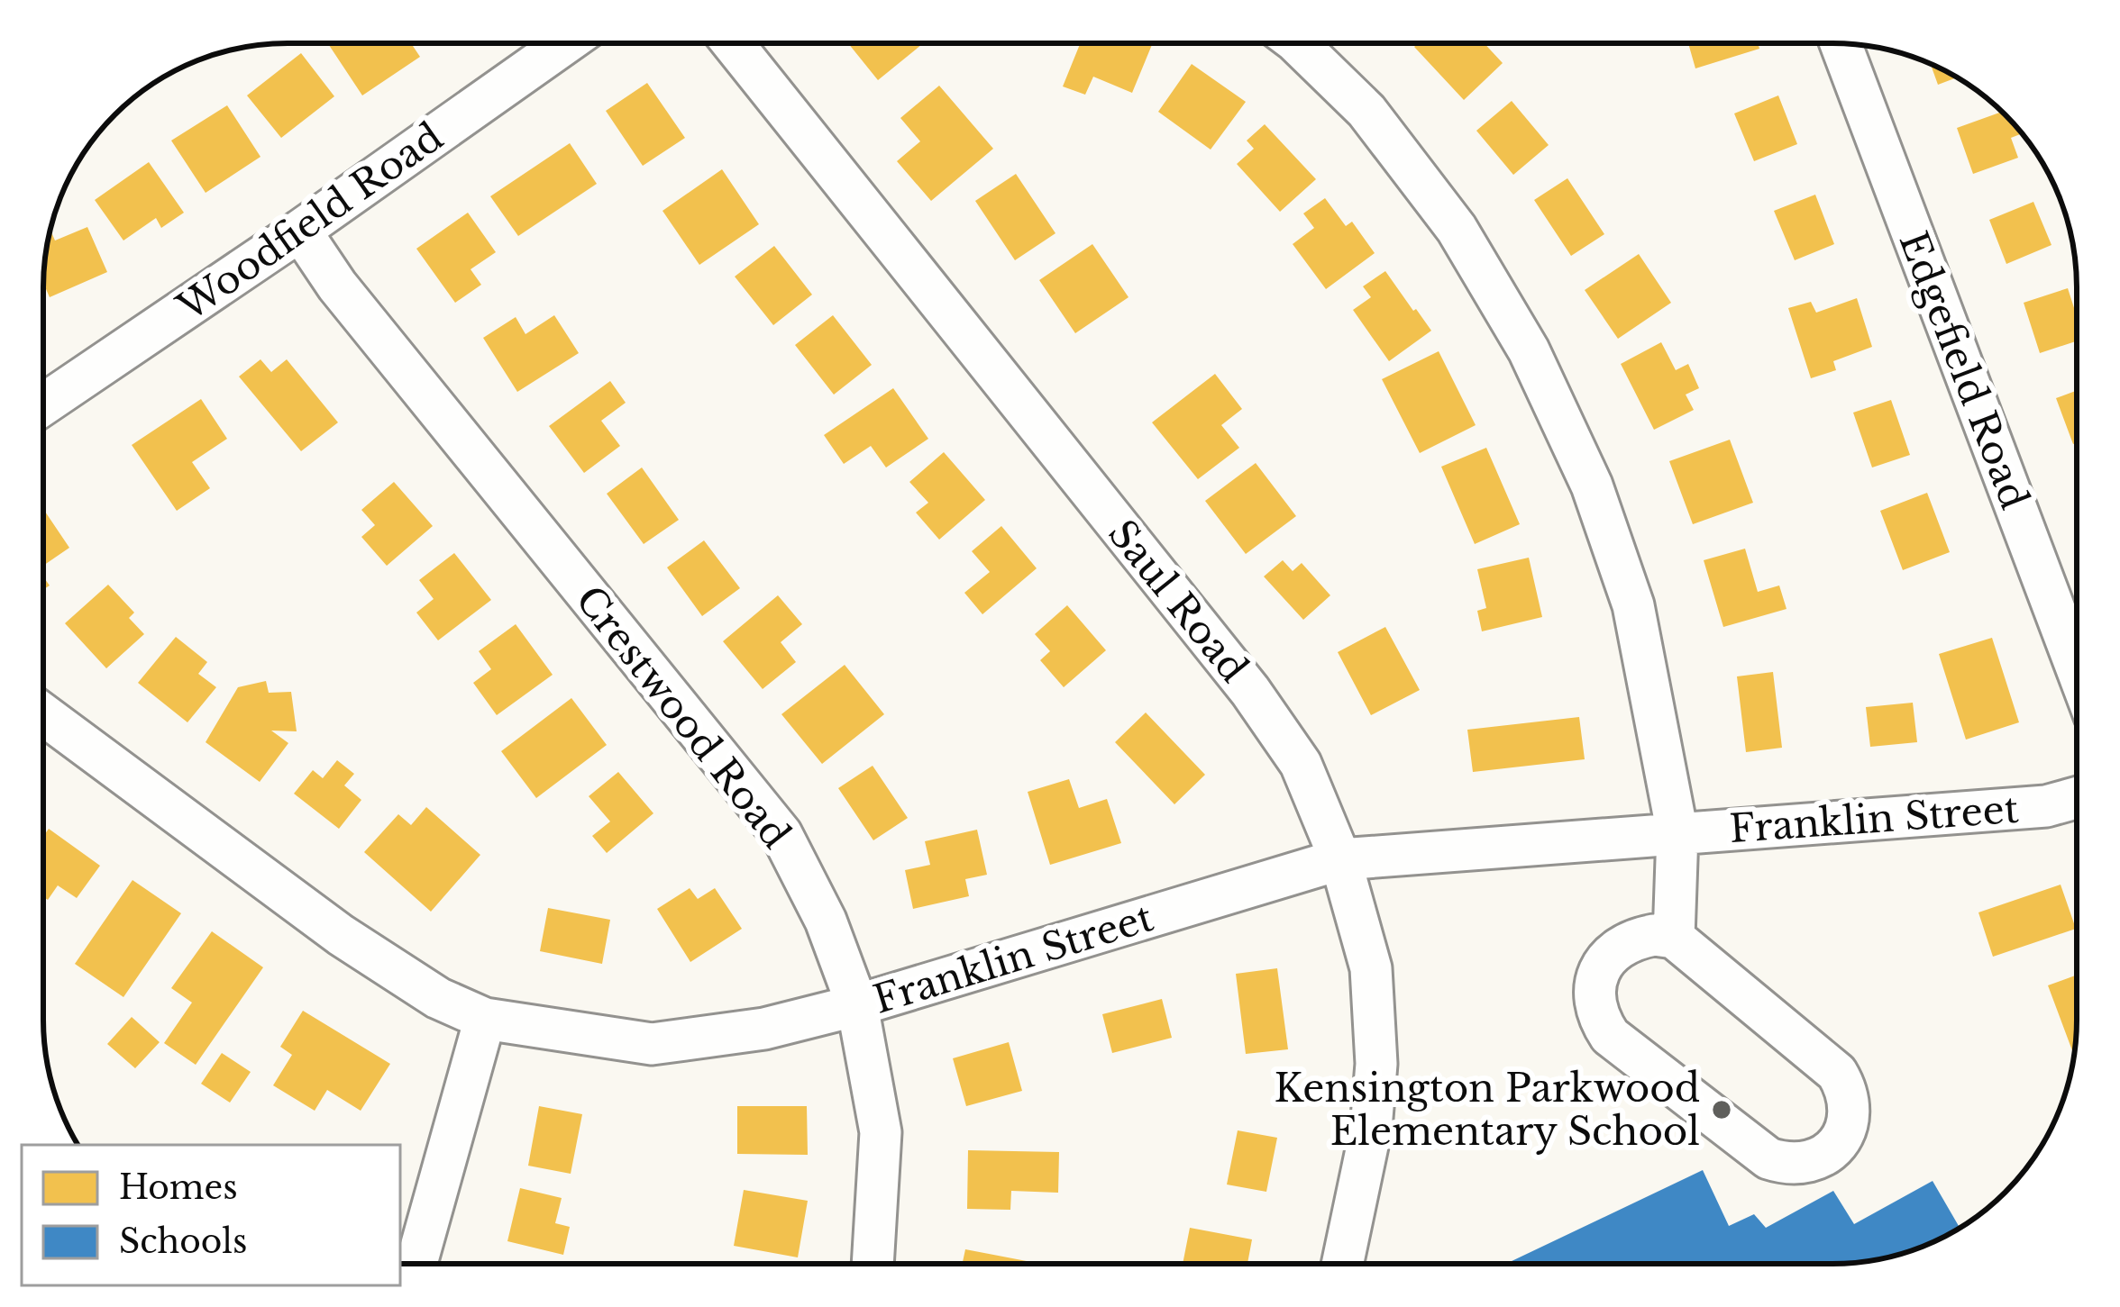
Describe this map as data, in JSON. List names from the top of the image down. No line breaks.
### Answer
{"streets":{"street":["Woodfield Road","Edgefield Road","Saul Road","Crestwood Road","Franklin Street"]},"crossings":[["Woodfield Road","Crestwood Road"],["Saul Road","Franklin Street"],["Crestwood Road","Franklin Street"]],"places":["Kensington Parkwood Elementary School"],"legend":["Homes","Schools"]}
